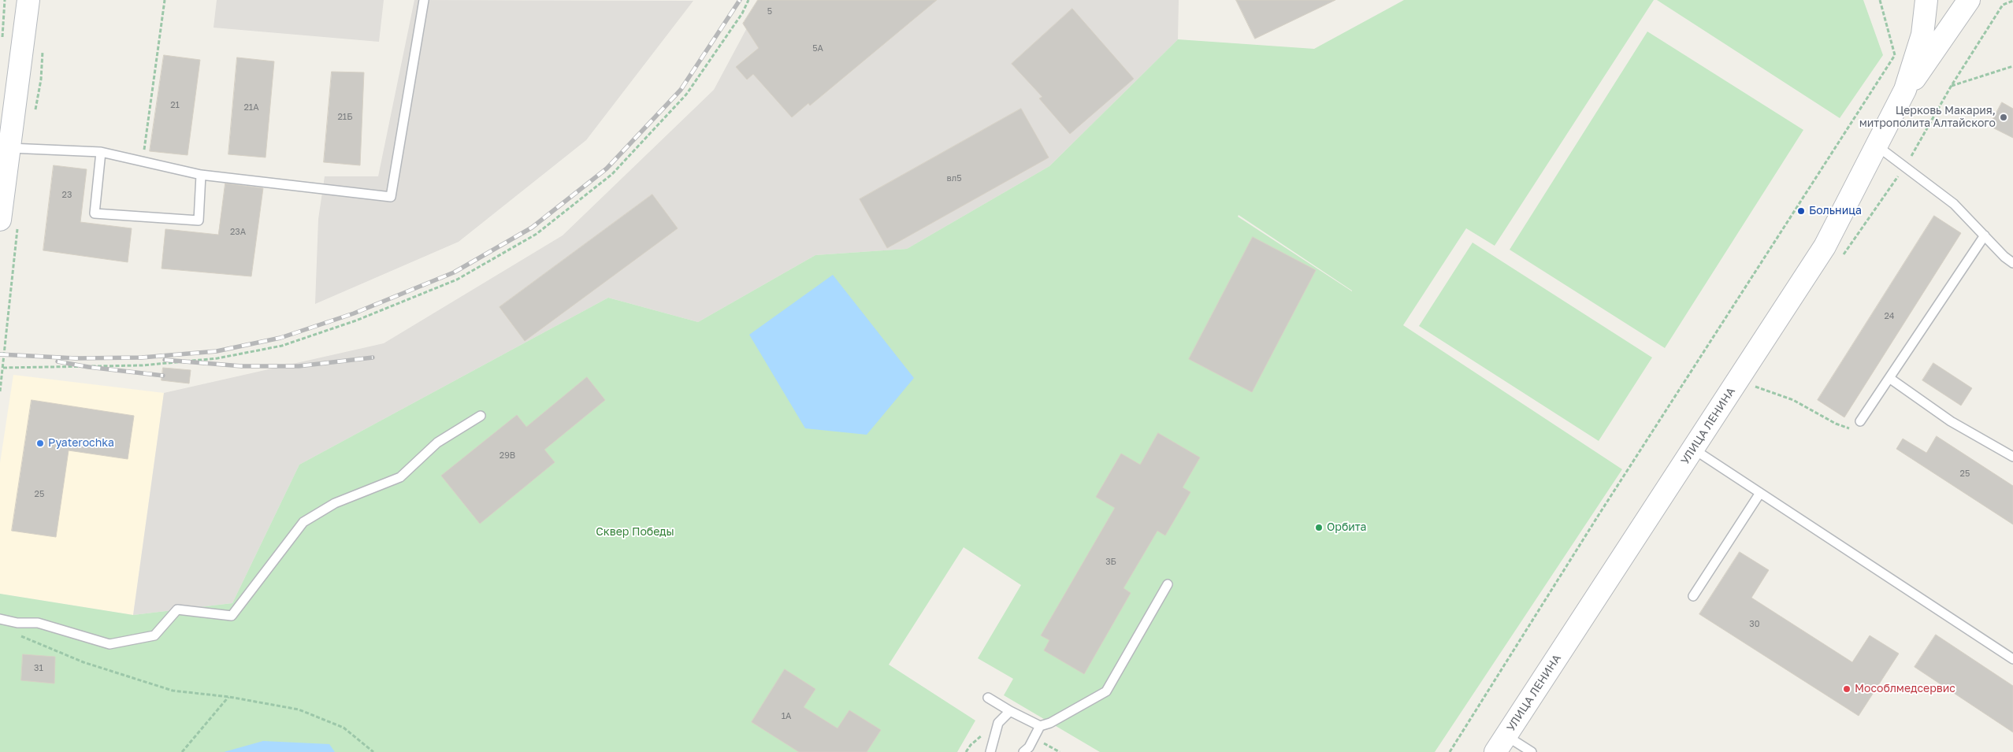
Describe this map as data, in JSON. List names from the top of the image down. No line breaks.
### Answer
{"streets":{"street":["УЛИЦА ЛЕНИНА"]},"parks":["Сквер Победы"],"places":["Церковь Макария, митрополита Алтайского","Больница","Pyaterochka","Орбита","Мособлмедсервис"],"house_numbers":["5","5А","21","21А","21Б","вл5","23","23А","24","29В","25","25","3Б","30","31","1А"]}
